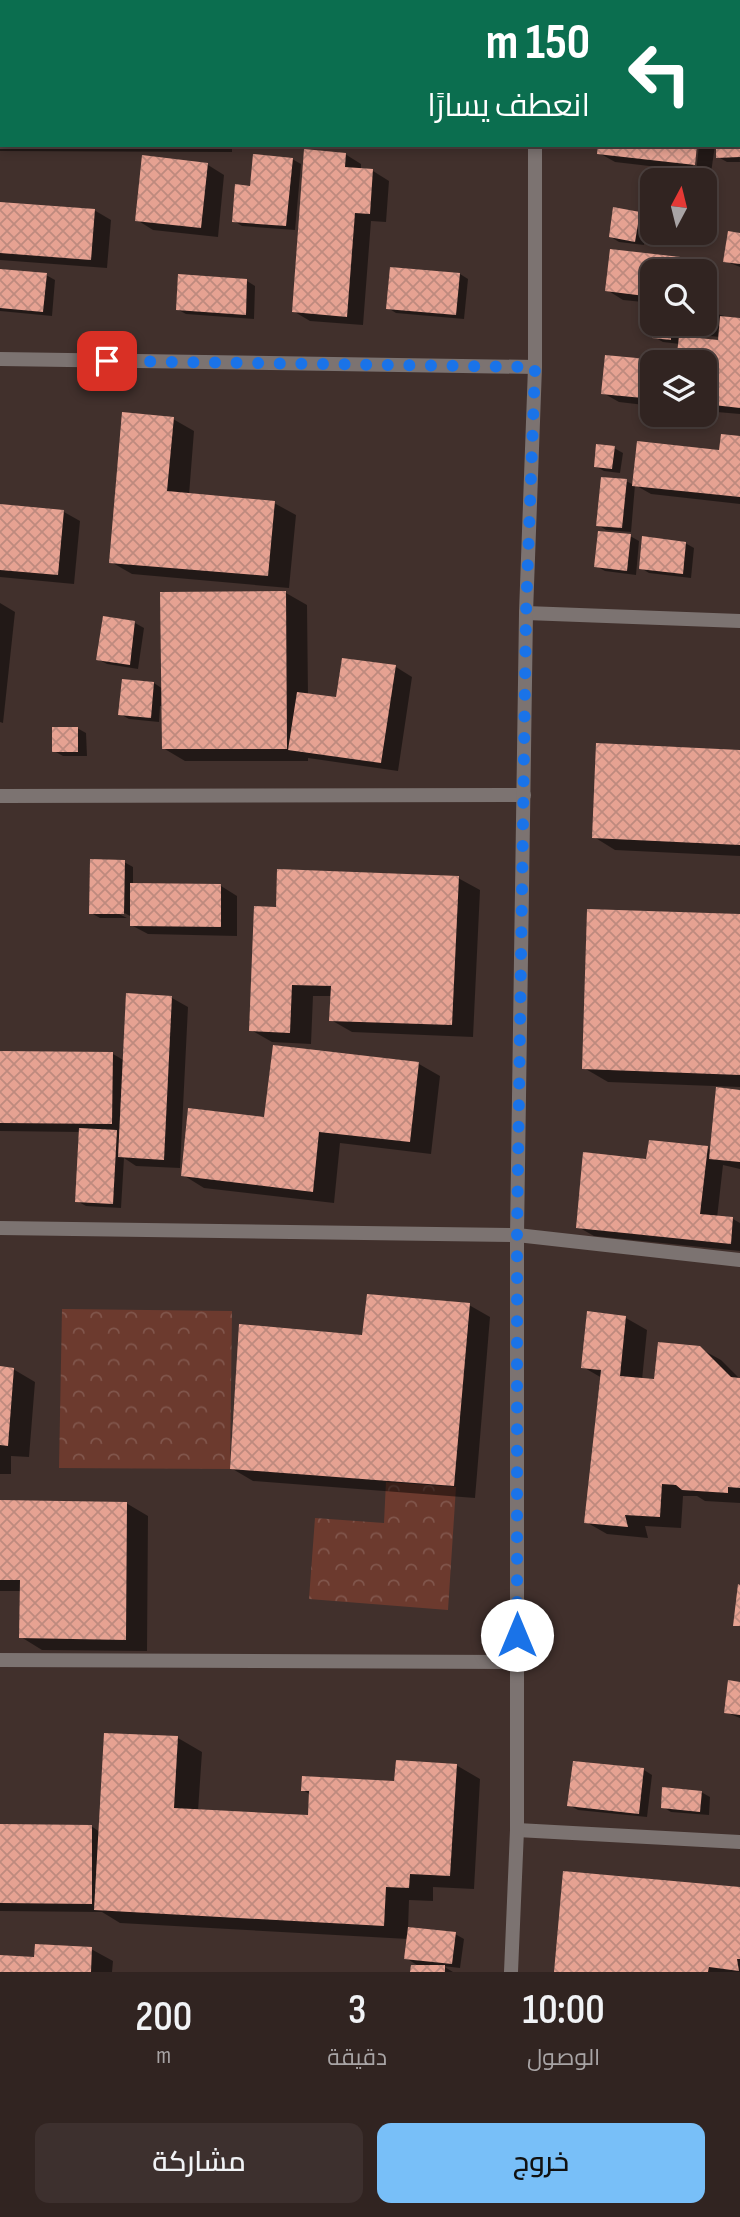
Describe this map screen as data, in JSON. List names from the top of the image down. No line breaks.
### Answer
{"north":"top","page":{"turn":["150 m","انعطف يسارًا"],"eta":["10:00","الوصول","3","دقيقة","200","m"],"buttons":["خروج","مشاركة"]}}
